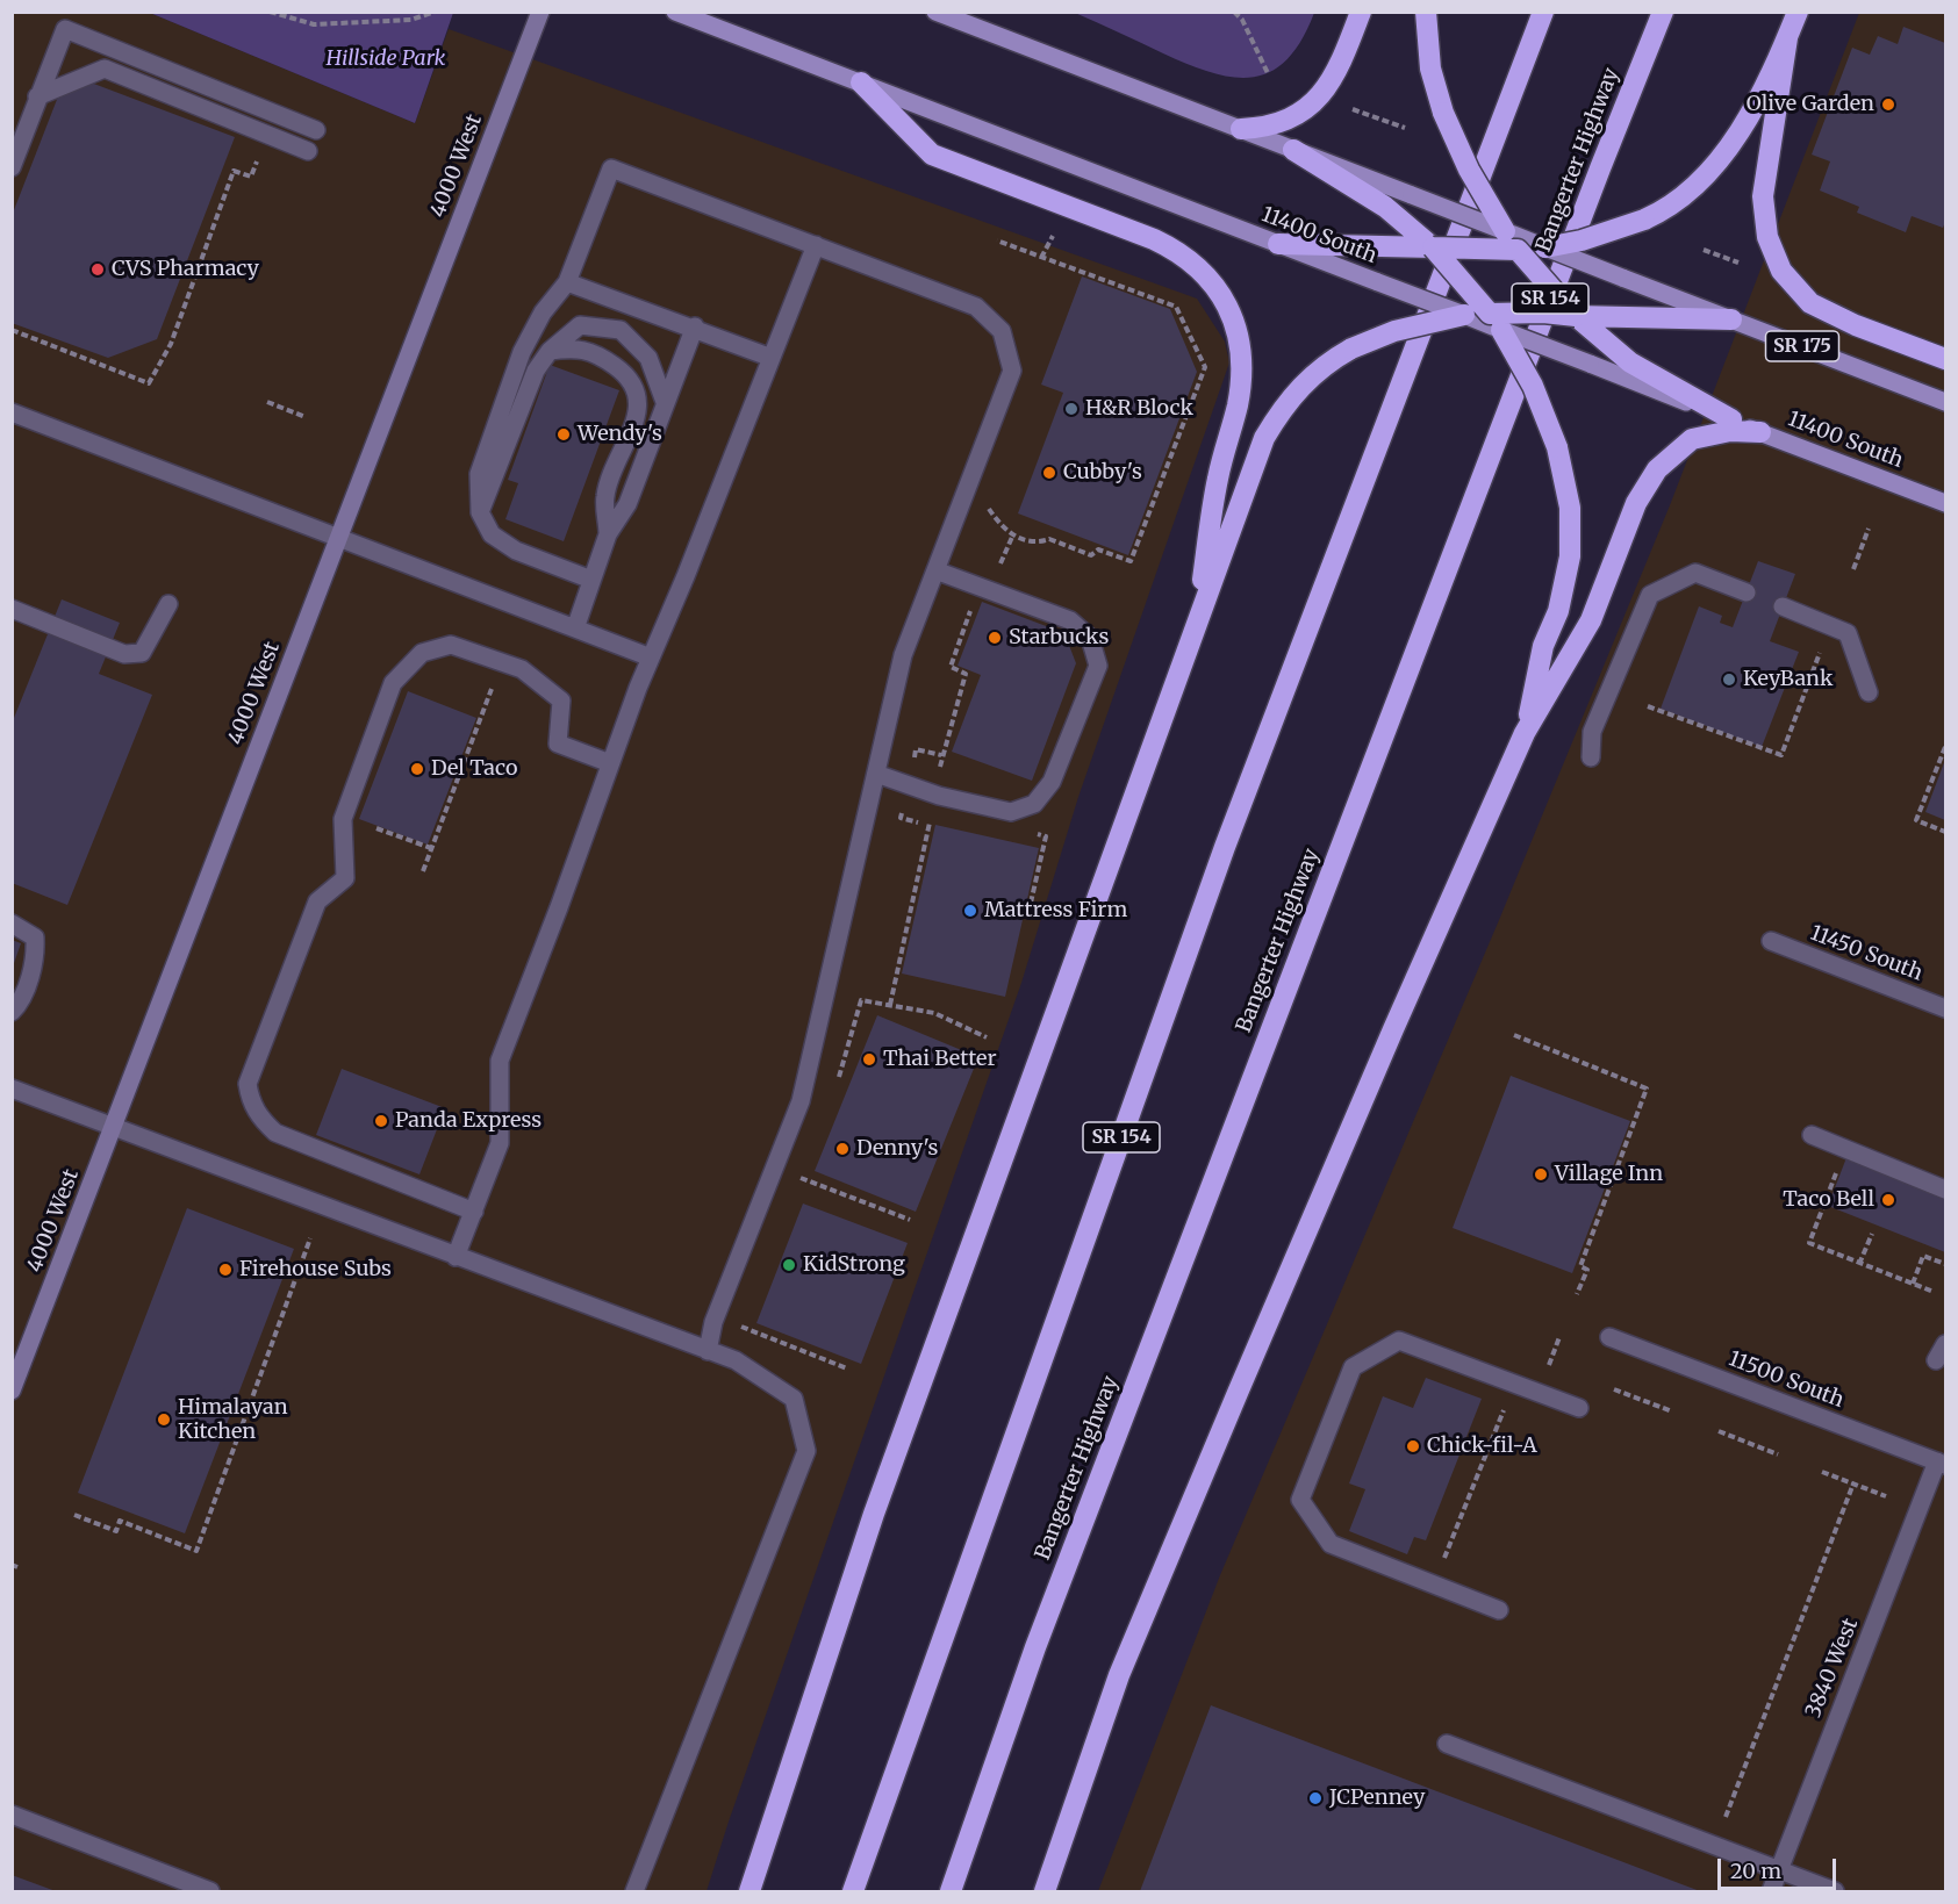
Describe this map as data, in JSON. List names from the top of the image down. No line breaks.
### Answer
{"streets":{"highway":["Bangerter Highway","SR 154"],"main road":["4000 West","11400 South","SR 175"],"lane":["11450 South","11500 South","3840 West"]},"crossings":[["11500 South","3840 West"]],"parks":["Hillside Park"],"places":["Olive Garden","CVS Pharmacy","H&R Block","Wendy's","Cubby's","Starbucks","KeyBank","Del Taco","Mattress Firm","Thai Better","Panda Express","Denny's","Village Inn","Taco Bell","KidStrong","Firehouse Subs","Himalayan Kitchen","Chick-fil-A","JCPenney"],"scale_bar":"20 m"}
